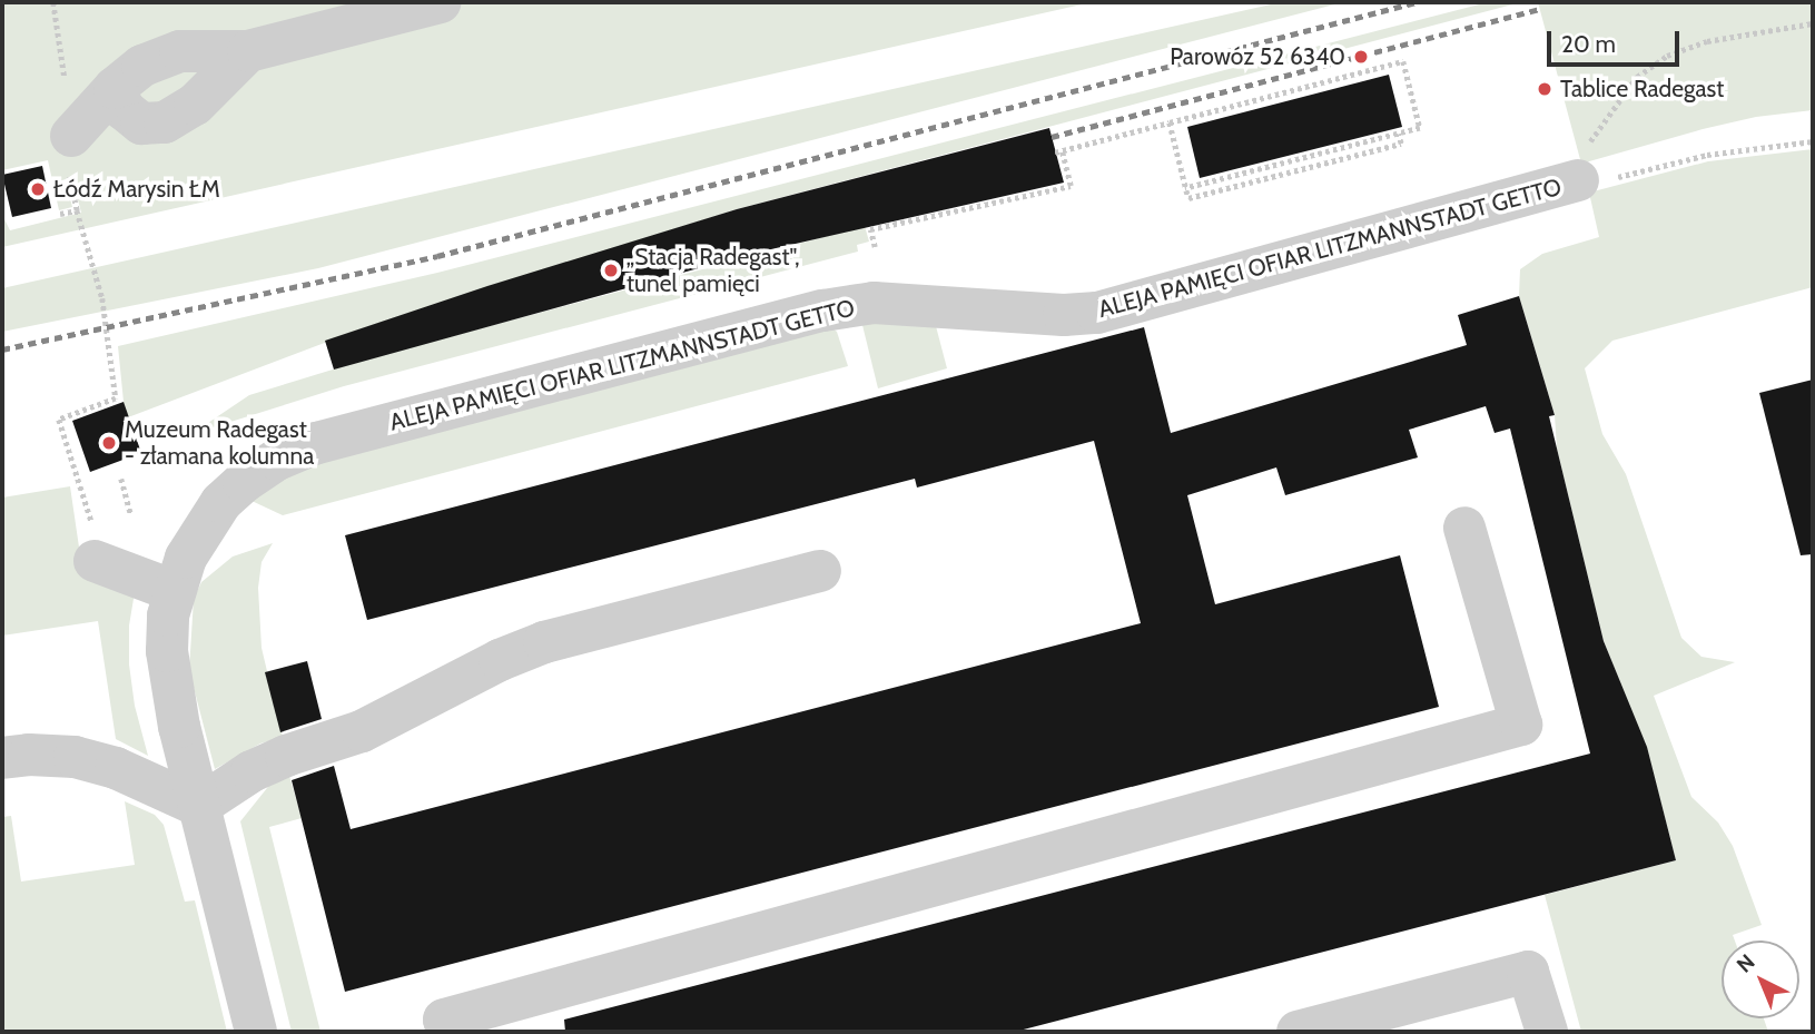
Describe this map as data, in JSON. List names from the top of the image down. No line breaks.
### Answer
{"streets":{"street":["ALEJA PAMIĘCI OFIAR LITZMANNSTADT GETTO"]},"places":["Parowóz 52 6340","Tablice Radegast","Łódź Marysin ŁM","„Stacja Radegast\", tunel pamięci","Muzeum Radegast - złamana kolumna"],"scale_bar":"20 m","north":"top left"}
